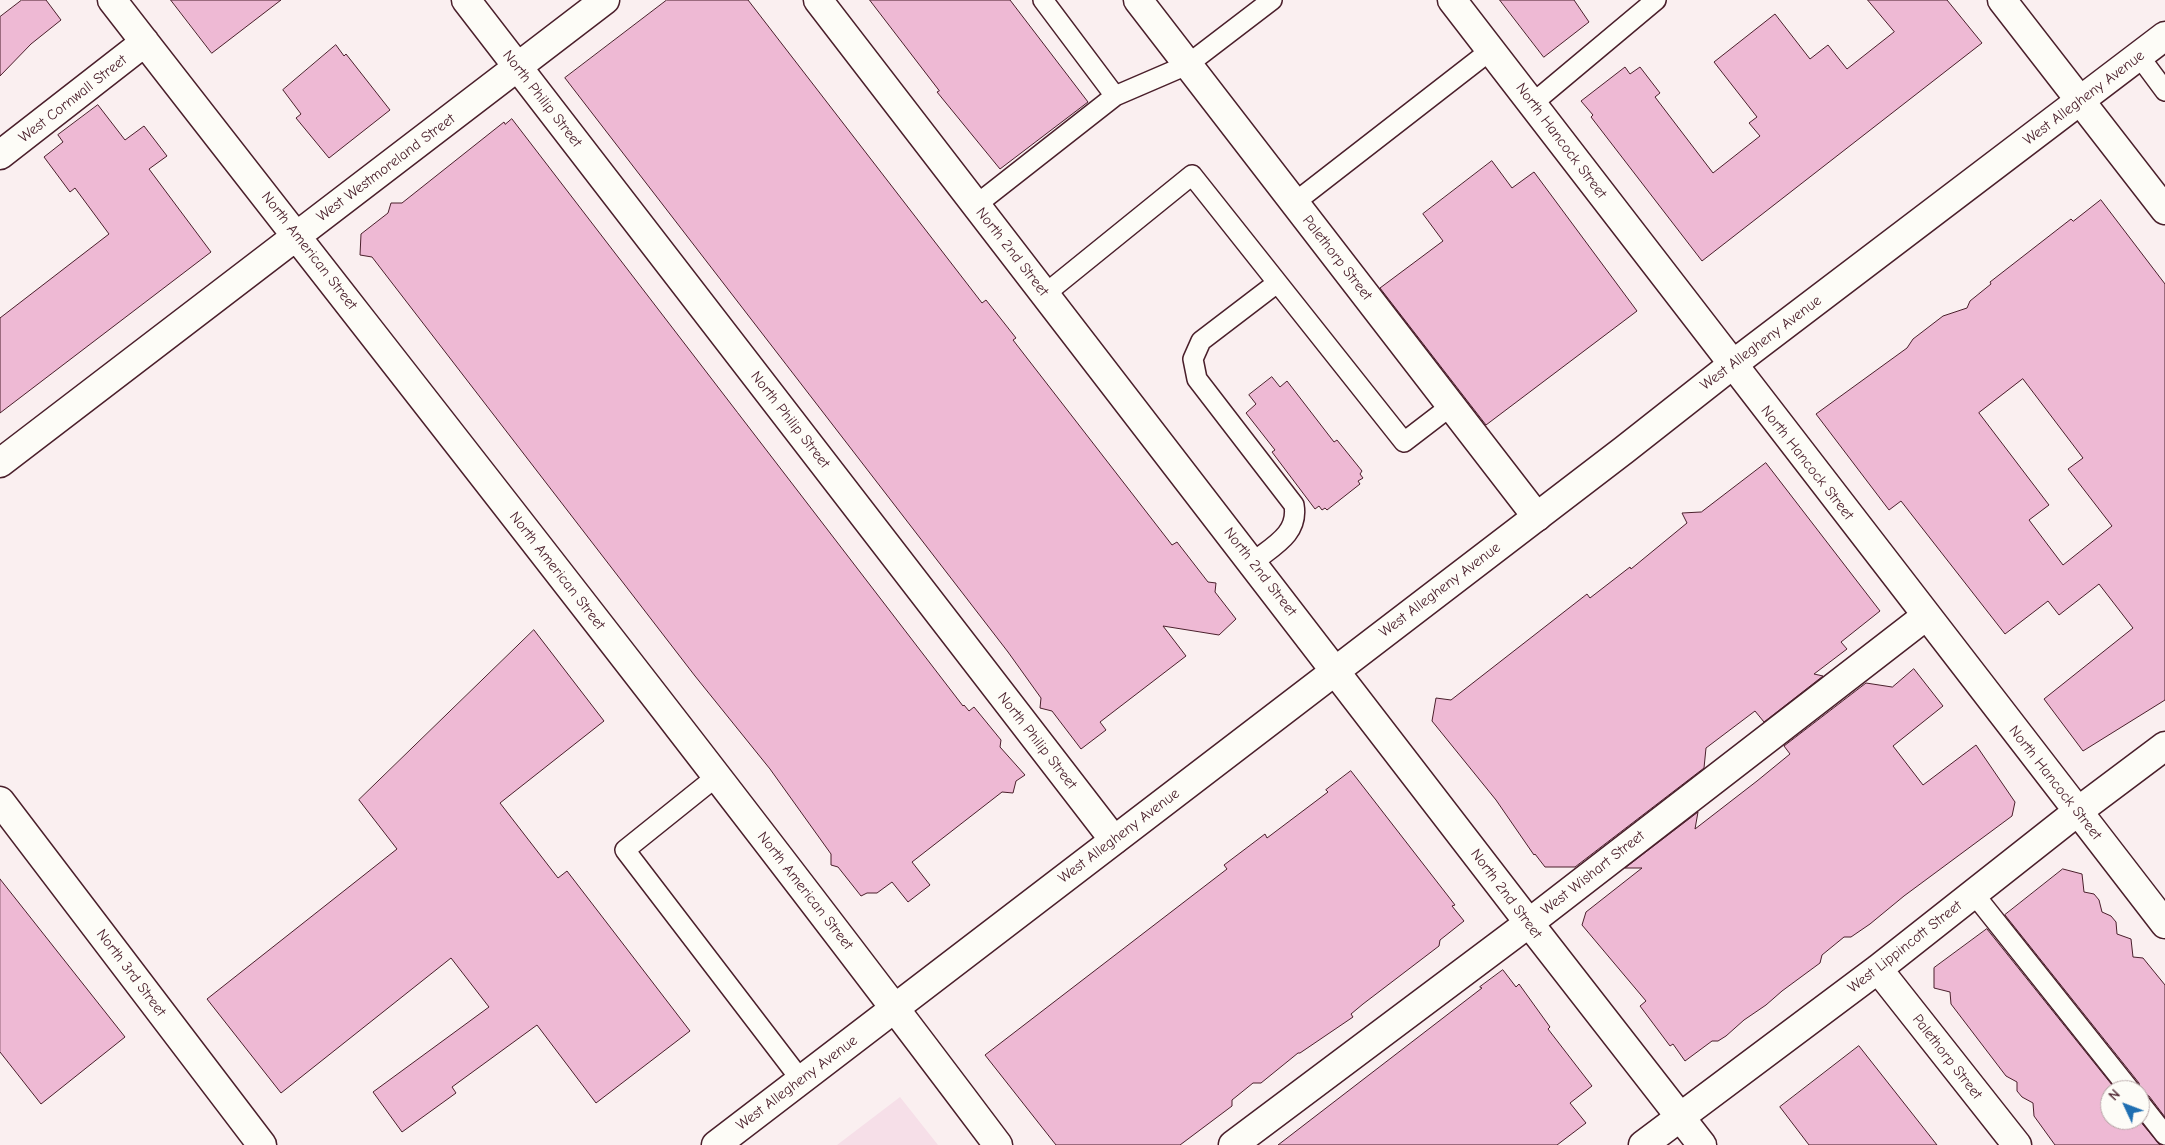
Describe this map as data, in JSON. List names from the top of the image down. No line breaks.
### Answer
{"streets":{"street":["West Allegheny Avenue","West Cornwall Street","North Philip Street","North Hancock Street","West Westmoreland Street","North American Street","North 2nd Street","Palethorp Street","West Wishart Street","West Lippincott Street","North 3rd Street"]},"crossings":[["West Allegheny Avenue","North Philip Street"],["West Allegheny Avenue","North Hancock Street"],["West Allegheny Avenue","North American Street"],["West Allegheny Avenue","North 2nd Street"],["West Allegheny Avenue","Palethorp Street"],["West Cornwall Street","North American Street"],["North Philip Street","West Westmoreland Street"],["North Hancock Street","West Wishart Street"],["North Hancock Street","West Lippincott Street"],["West Westmoreland Street","North American Street"],["North 2nd Street","West Wishart Street"],["North 2nd Street","West Lippincott Street"],["Palethorp Street","West Lippincott Street"]],"north":"top left"}
